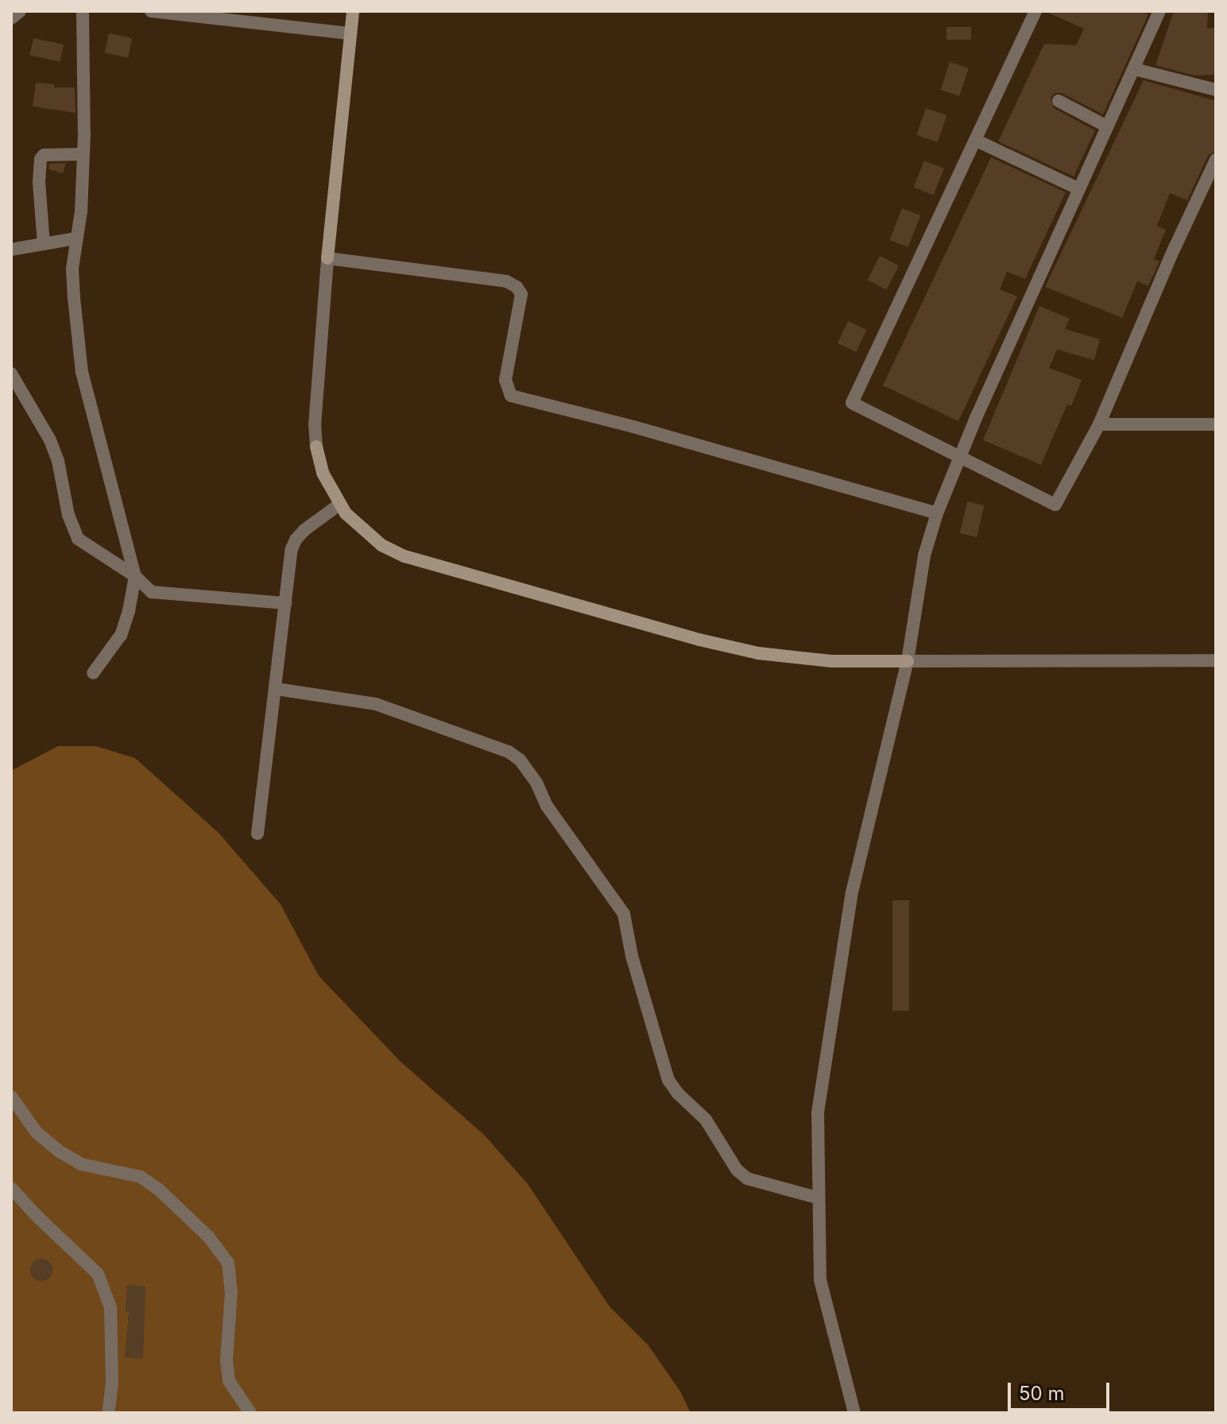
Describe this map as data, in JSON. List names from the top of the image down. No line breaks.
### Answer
{"scale_bar":"50 m"}
